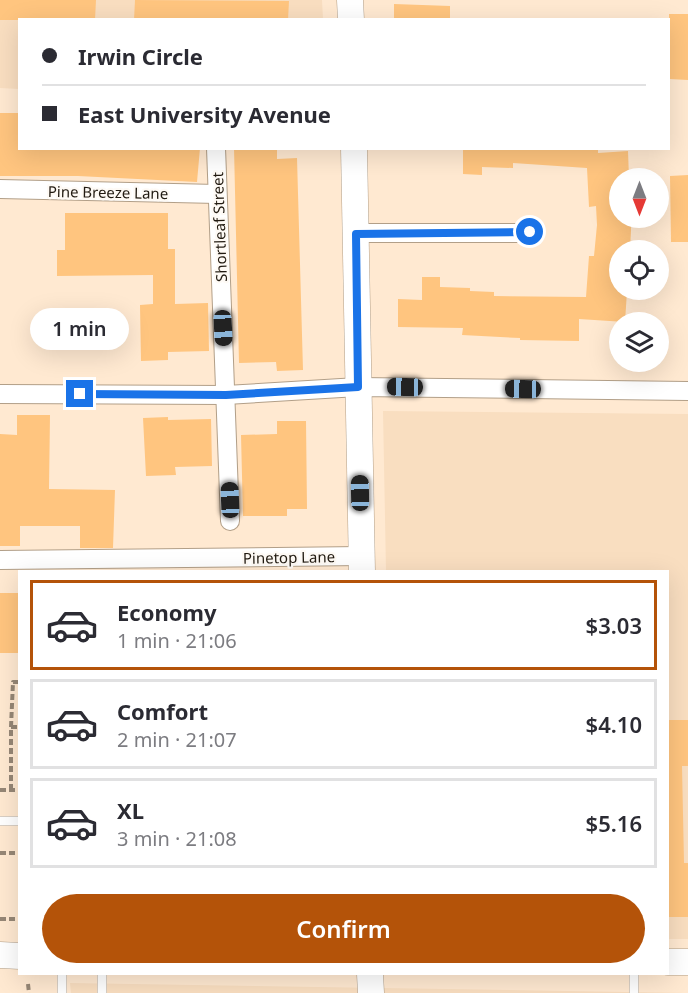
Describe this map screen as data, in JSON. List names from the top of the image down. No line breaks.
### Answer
{"streets":{"street":["Pine Breeze Lane","Shortleaf Street","Pinetop Lane"]},"crossings":[["Pine Breeze Lane","Shortleaf Street"]],"north":"bottom","page":{"banner":["Irwin Circle","East University Avenue"],"bubble":"1 min","list":[{"name":"Economy","note":"1 min · 21:06","value":"$3.03"},{"name":"Comfort","note":"2 min · 21:07","value":"$4.10"},{"name":"XL","note":"3 min · 21:08","value":"$5.16"}],"buttons":"Confirm"}}
